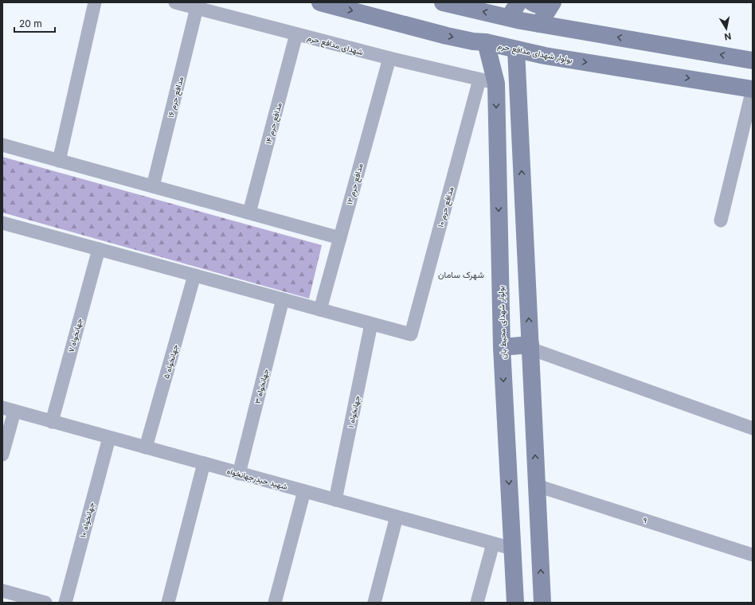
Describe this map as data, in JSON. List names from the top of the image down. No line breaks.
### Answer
{"streets":{"street":["شهدای مدافع حرم","بولوار شهدای مدافع حرم","مدافع حرم ۱۶","مدافع حرم ۱۴","مدافع حرم ۱۲","مدافع حرم ۱۰","بولوار شهدای محیط بان","جهانخواه ۷","جهانخواه ۵","جهانخواه ۳","جهانخواه ۱","شهید حیدرجهانخواه","جهانخواه ۱۰","۹"]},"crossings":[["شهدای مدافع حرم","مدافع حرم ۱۶"],["شهدای مدافع حرم","مدافع حرم ۱۴"],["شهدای مدافع حرم","مدافع حرم ۱۲"],["شهدای مدافع حرم","مدافع حرم ۱۰"],["شهدای مدافع حرم","بولوار شهدای محیط بان"],["بولوار شهدای مدافع حرم","بولوار شهدای محیط بان"],["مدافع حرم ۱۰","بولوار شهدای محیط بان"],["مدافع حرم ۱۰","جهانخواه ۱"],["بولوار شهدای محیط بان","شهید حیدرجهانخواه"],["جهانخواه ۷","شهید حیدرجهانخواه"],["جهانخواه ۵","شهید حیدرجهانخواه"],["جهانخواه ۳","شهید حیدرجهانخواه"],["جهانخواه ۱","شهید حیدرجهانخواه"],["شهید حیدرجهانخواه","جهانخواه ۱۰"]],"districts":["شهرک سامان"],"scale_bar":"20 m","north":"bottom"}
